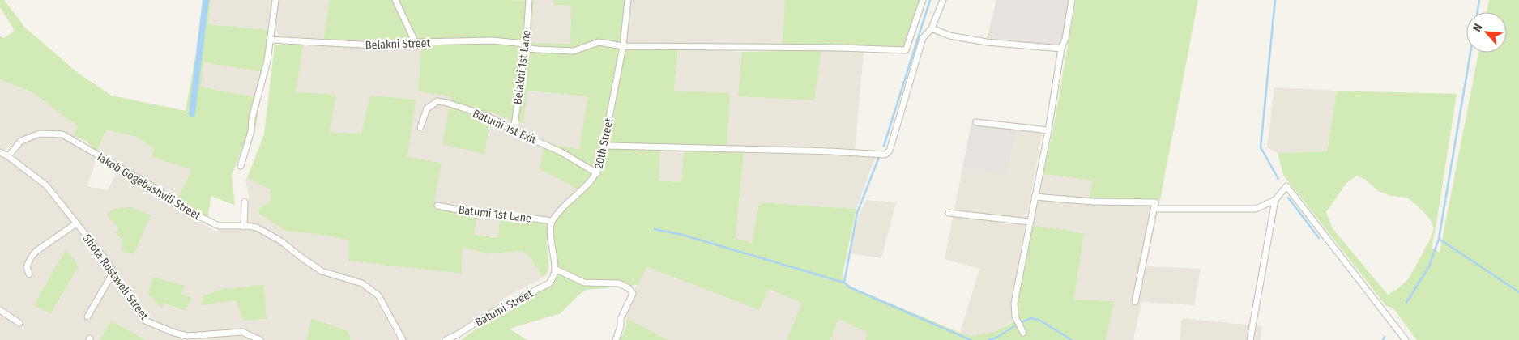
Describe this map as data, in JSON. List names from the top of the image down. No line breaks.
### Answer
{"streets":{"street":["Belakni Street","Belakni 1st Lane","Batumi 1st Exit","20th Street","Iakob Gogebashvili Street","Batumi 1st Lane","Shota Rustaveli Street","Batumi Street"]},"crossings":[["Belakni Street","Belakni 1st Lane"],["Belakni Street","20th Street"],["Belakni 1st Lane","Batumi 1st Exit"],["Batumi 1st Exit","20th Street"],["20th Street","Batumi 1st Lane"],["Iakob Gogebashvili Street","Shota Rustaveli Street"]],"north":"top left"}
